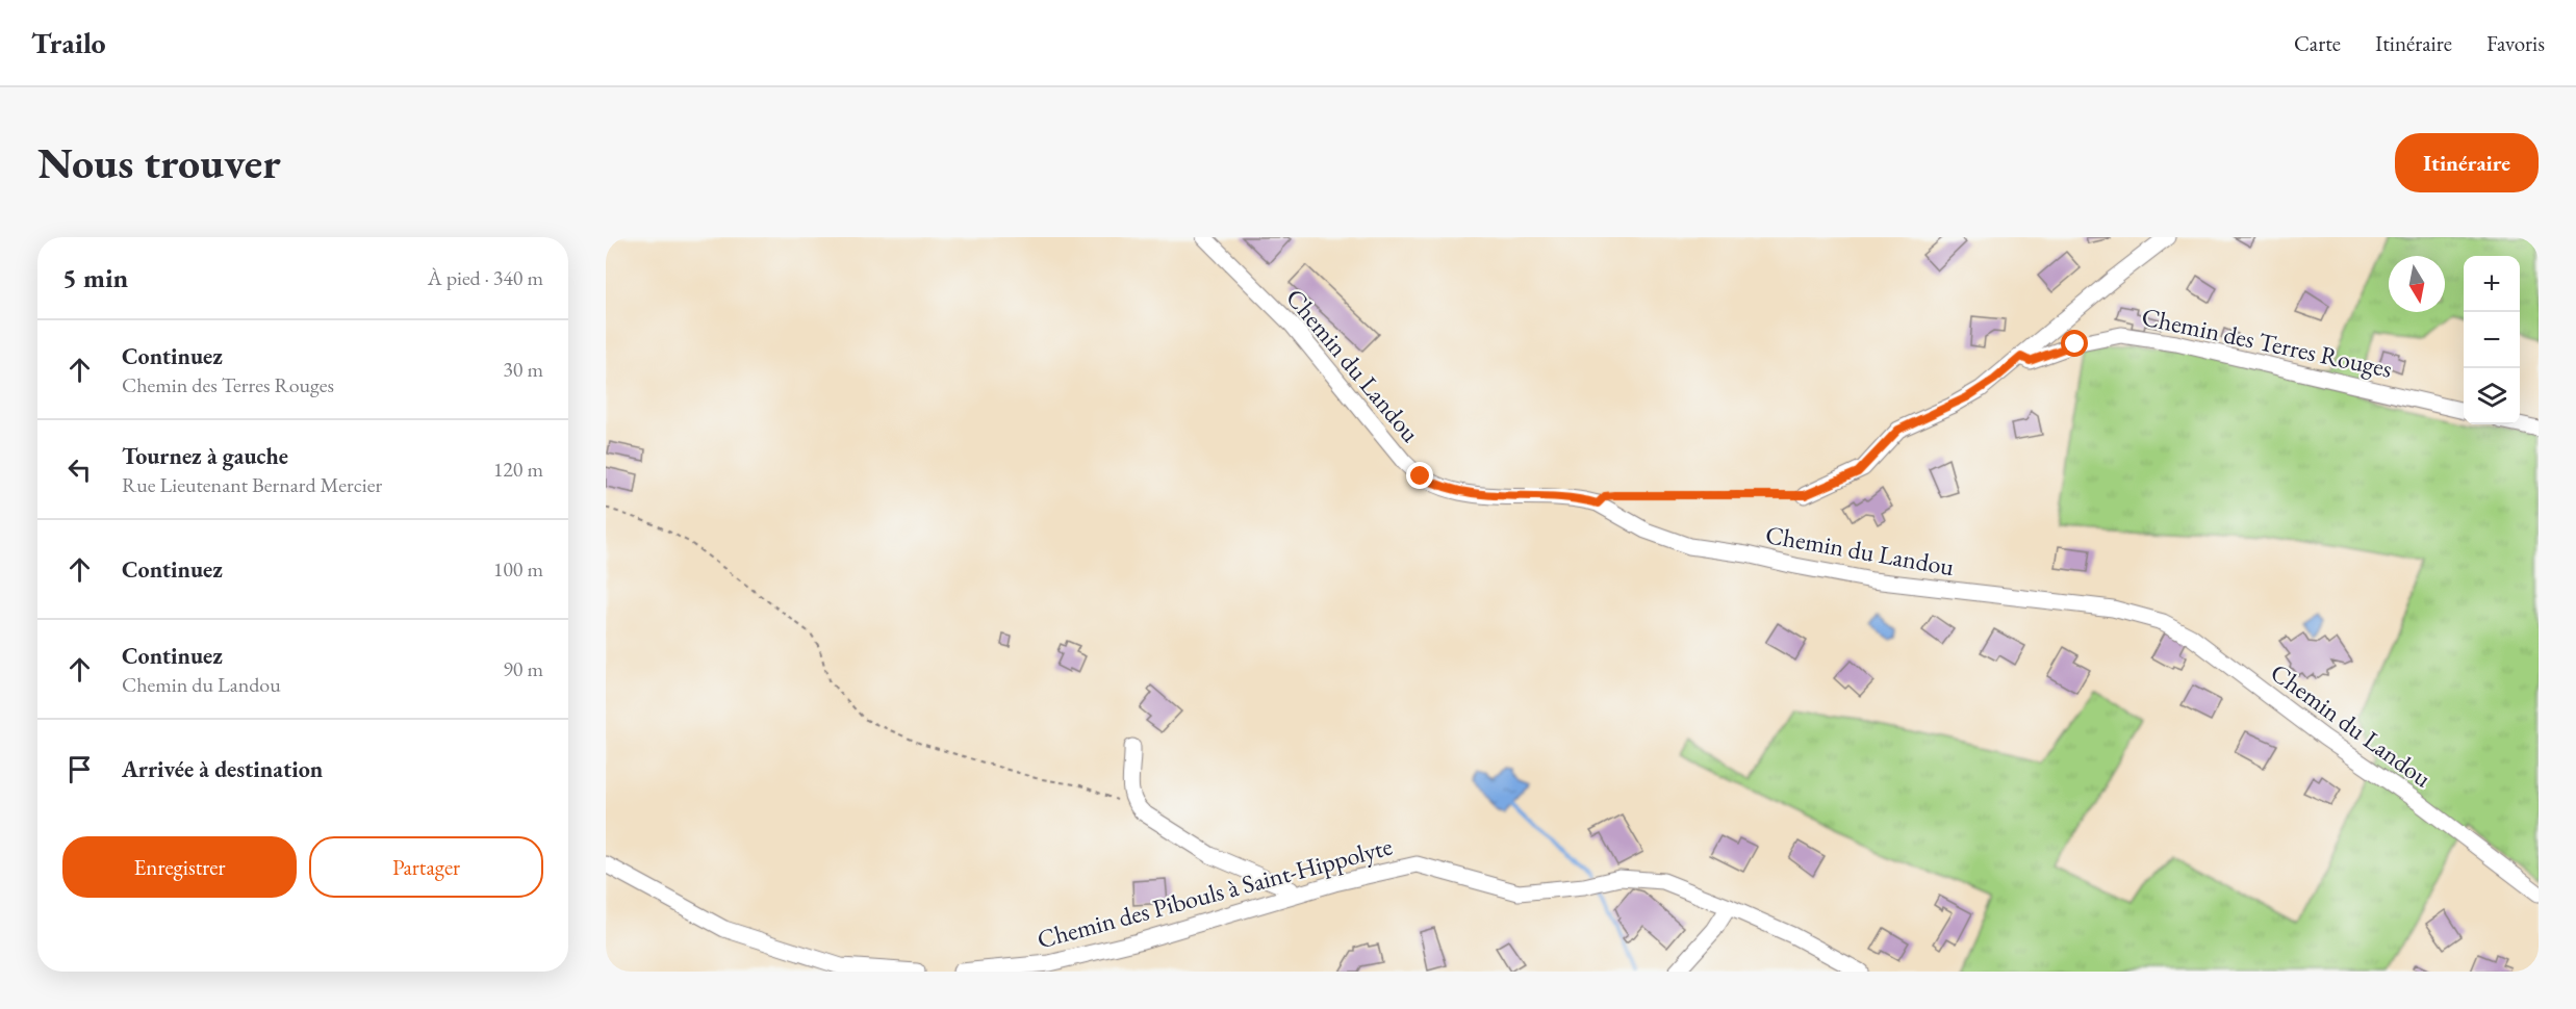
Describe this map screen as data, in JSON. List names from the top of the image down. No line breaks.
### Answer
{"streets":{"street":["Chemin des Terres Rouges","Chemin du Landou","Chemin des Pibouls à Saint-Hippolyte"]},"north":"bottom","page":{"header":"Trailo","nav":["Carte","Itinéraire","Favoris"],"buttons":["Itinéraire",["Enregistrer","Partager"]],"title":"Nous trouver","heading":["5 min","À pied · 340 m"],"map_buttons":["+","−"],"list":[["Continuez","Chemin des Terres Rouges","30 m"],["Tournez à gauche","Rue Lieutenant Bernard Mercier","120 m"],["Continuez","100 m"],["Continuez","Chemin du Landou","90 m"],"Arrivée à destination"]}}
